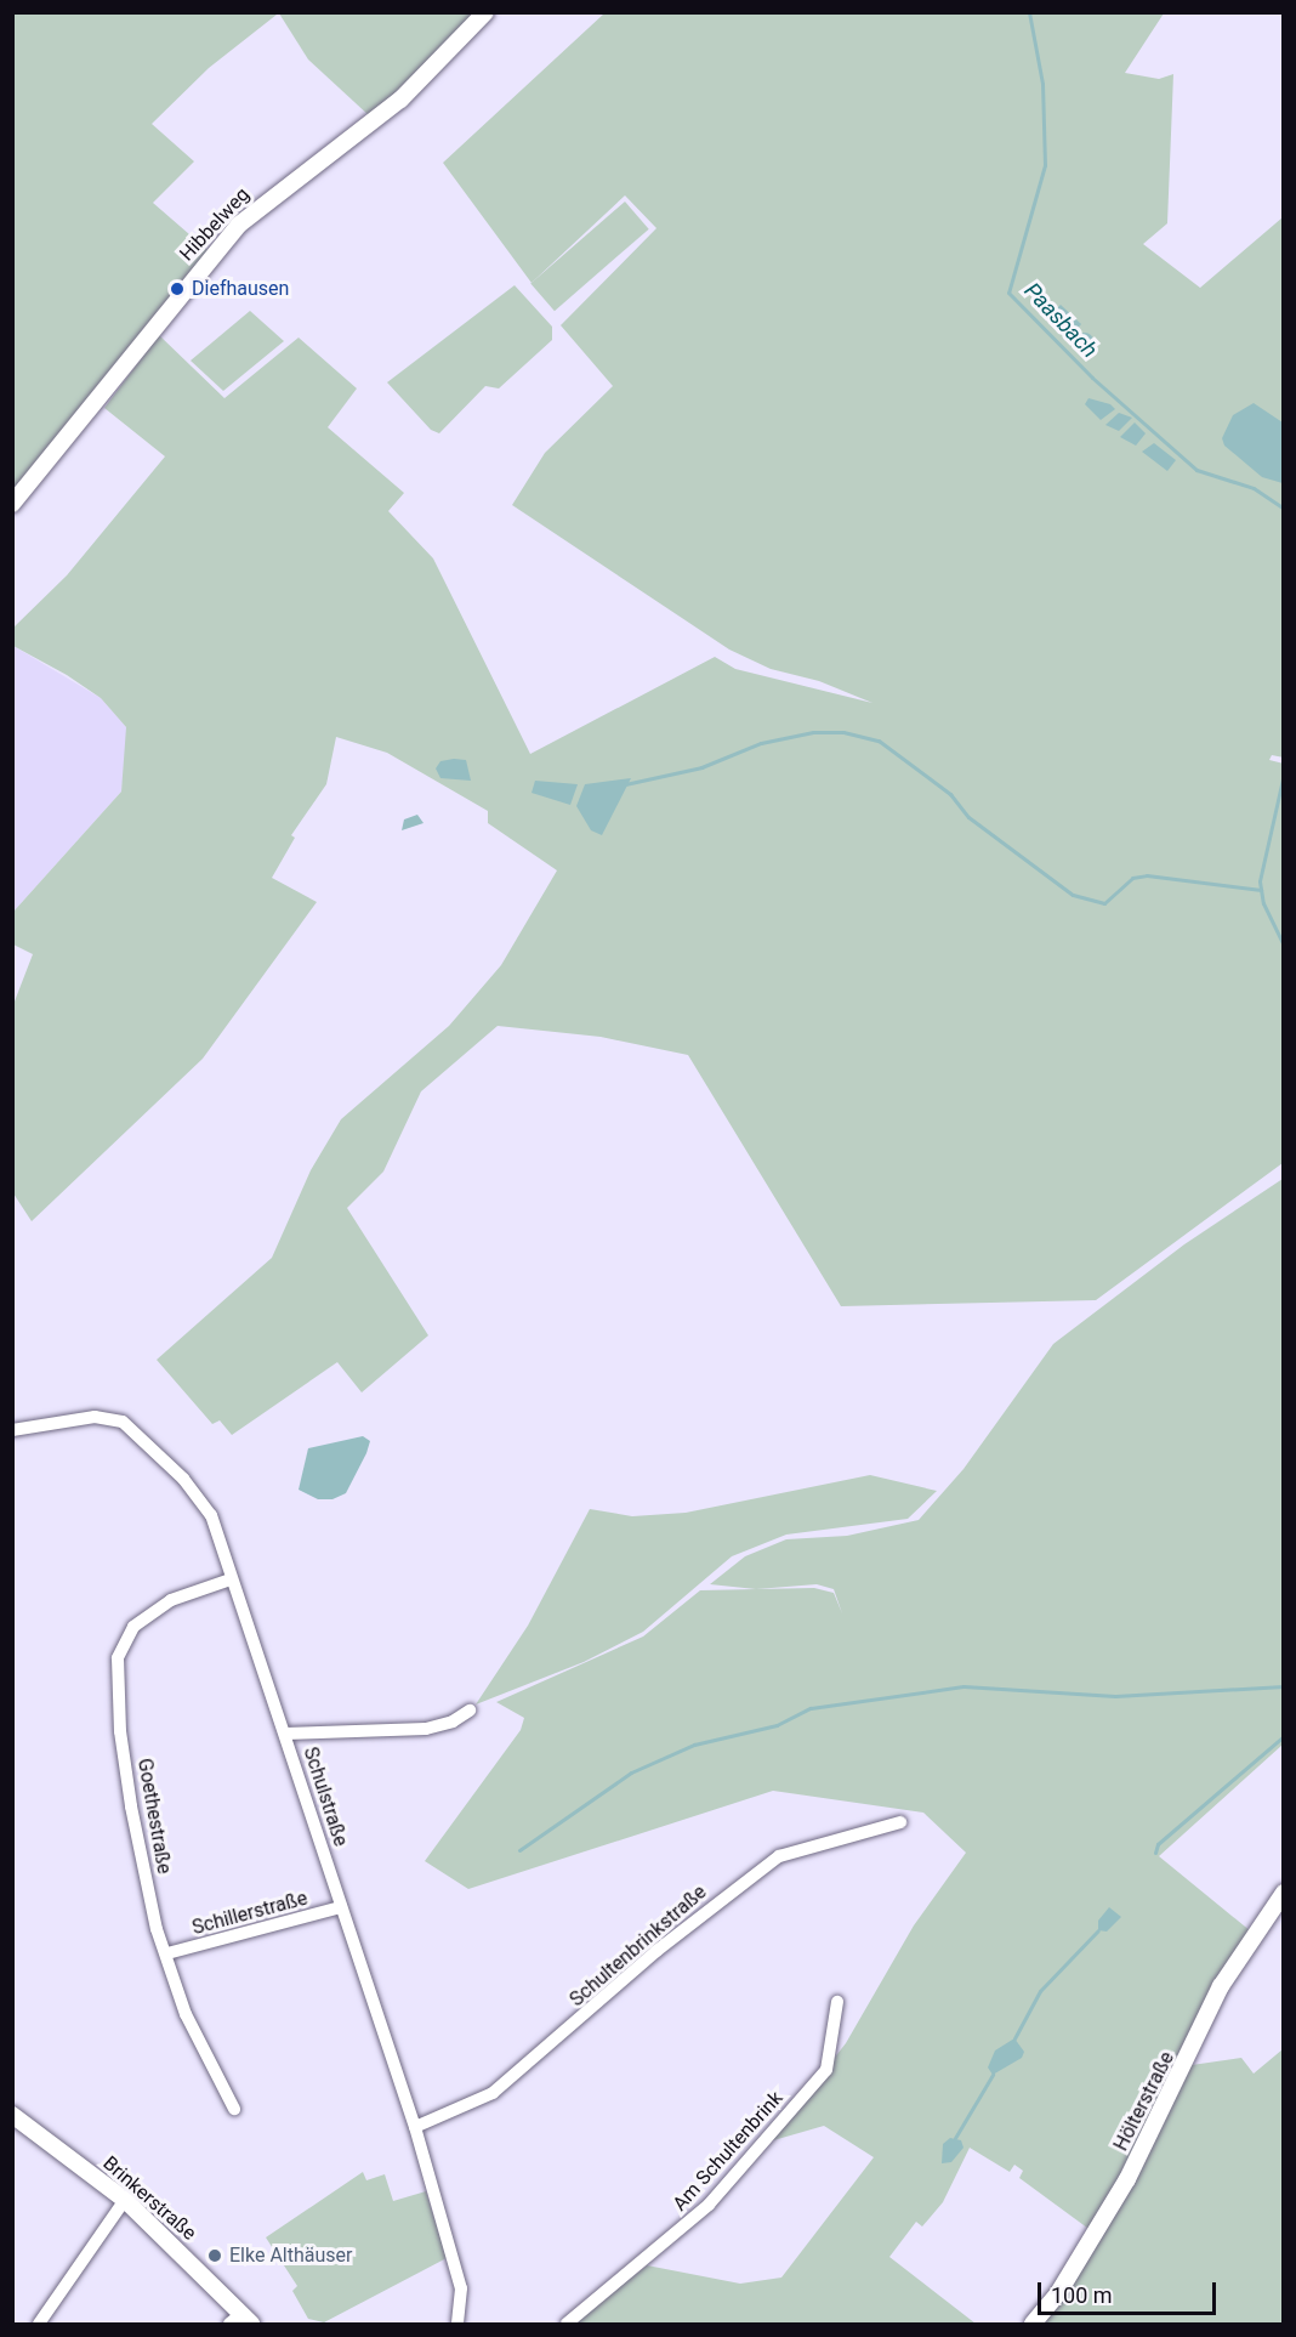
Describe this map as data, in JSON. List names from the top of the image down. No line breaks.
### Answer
{"streets":{"street":["Hibbelweg","Schulstraße","Goethestraße","Schillerstraße","Schultenbrinkstraße","Hölterstraße","Am Schultenbrink","Brinkerstraße"]},"crossings":[["Schulstraße","Goethestraße"],["Schulstraße","Schillerstraße"],["Schulstraße","Schultenbrinkstraße"],["Goethestraße","Schillerstraße"]],"water":["Paasbach"],"places":["Diefhausen","Elke Althäuser"],"scale_bar":"100 m"}
